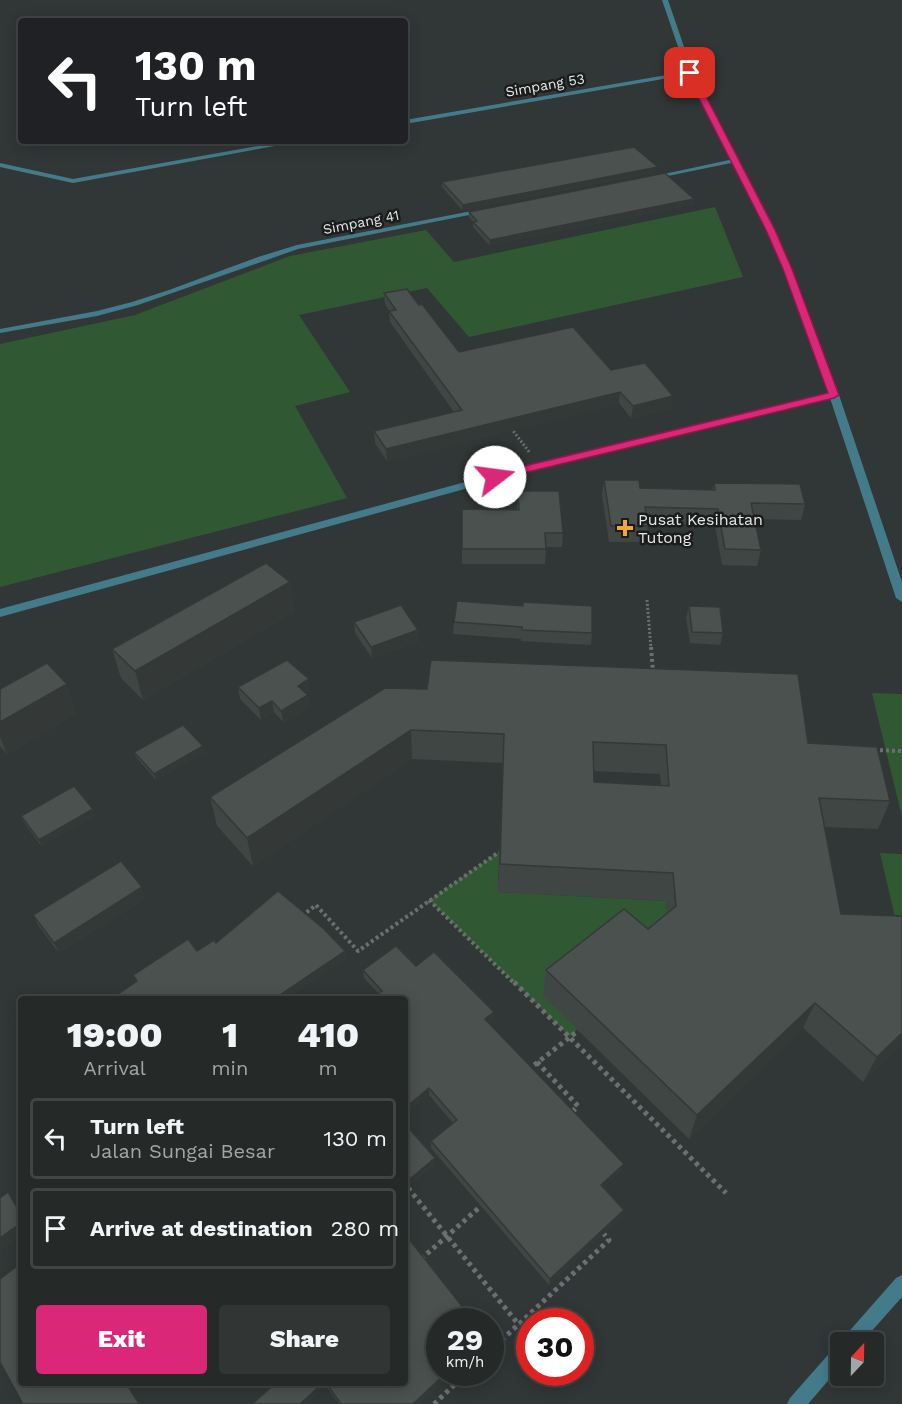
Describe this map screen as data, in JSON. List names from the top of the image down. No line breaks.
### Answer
{"streets":{"street":["Simpang 53"],"lane":["Simpang 41"]},"places":{"health":["Pusat Kesihatan Tutong"]},"north":"top","page":{"turn":["130 m","Turn left"],"eta":["19:00","Arrival","1","min","410","m"],"list":[{"name":"Turn left","note":"Jalan Sungai Besar","value":"130 m"},{"name":"Arrive at destination","value":"280 m"}],"buttons":["Exit","Share"],"speed":"29 km/h","limit":"30"}}
